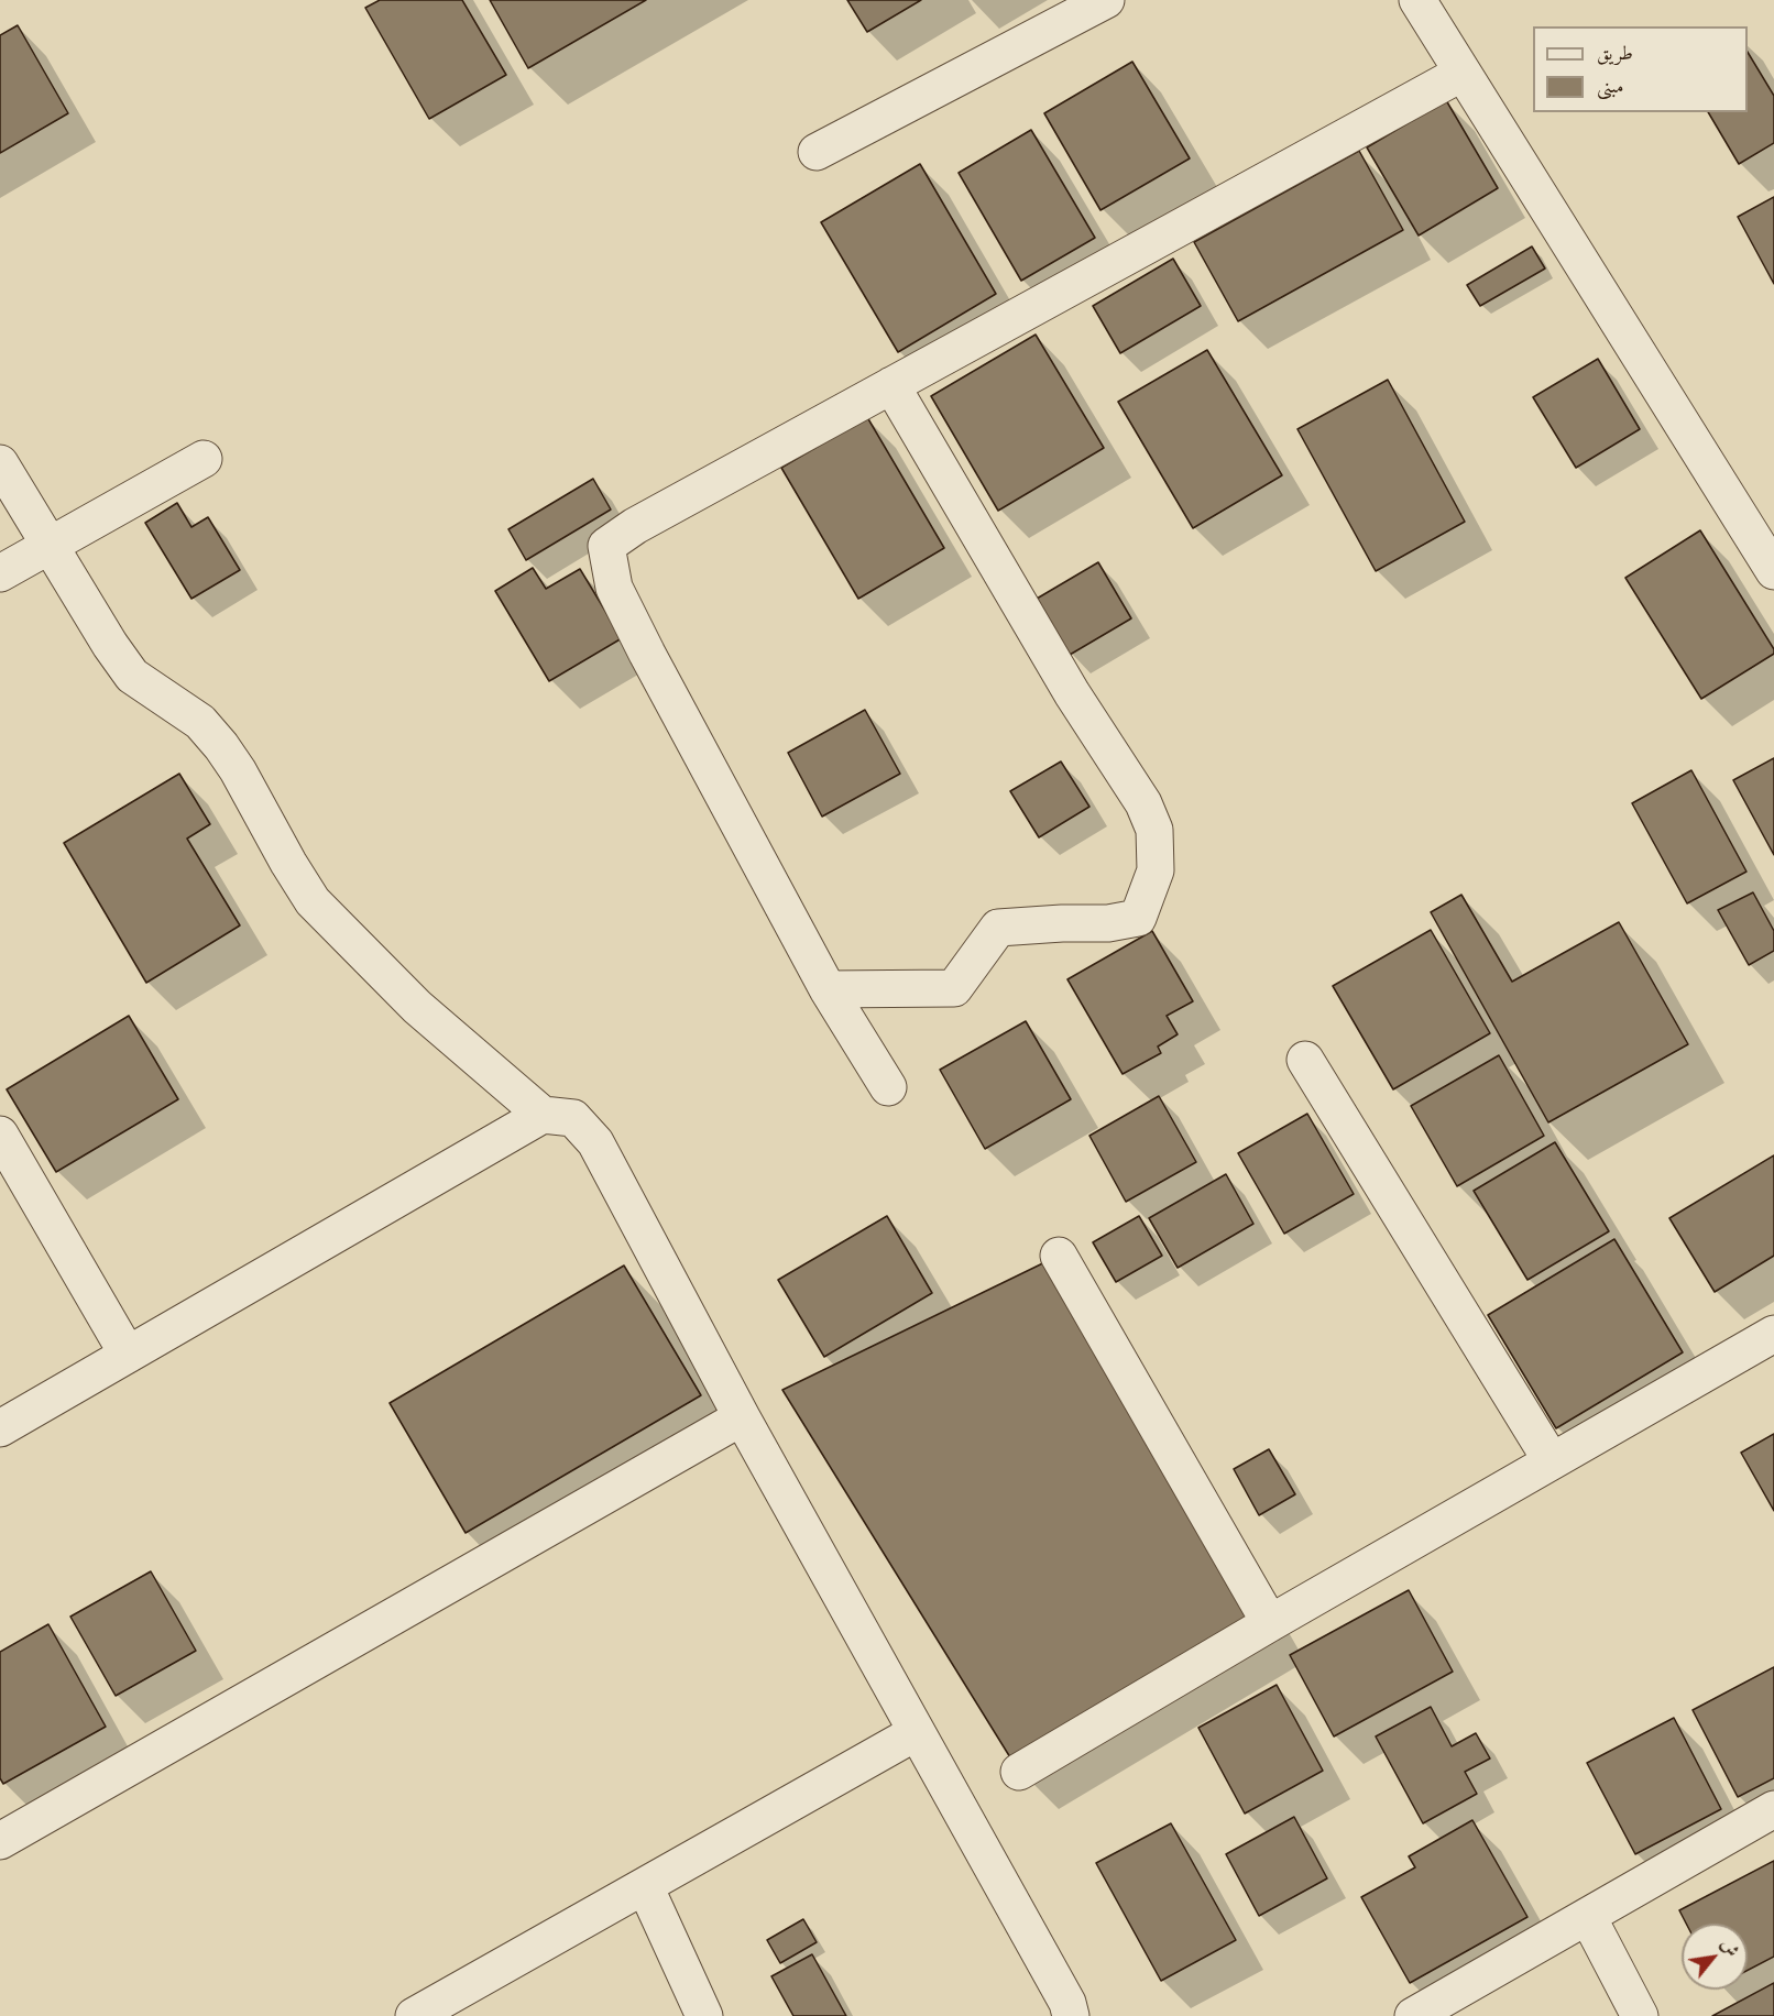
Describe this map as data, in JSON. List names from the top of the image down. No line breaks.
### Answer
{"legend":["طريق","مبنى"],"north":"top right"}
